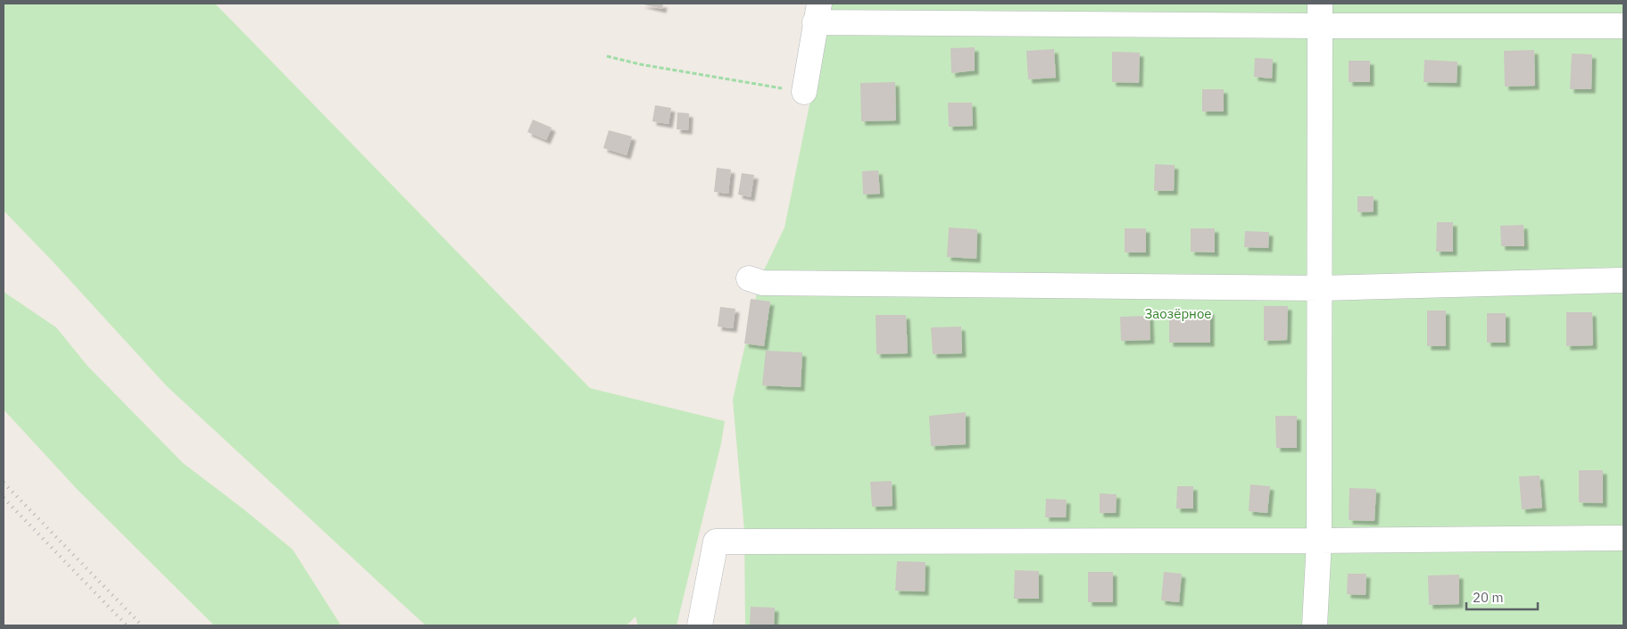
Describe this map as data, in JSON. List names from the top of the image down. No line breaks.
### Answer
{"parks":["Заозёрное"],"scale_bar":"20 m"}
